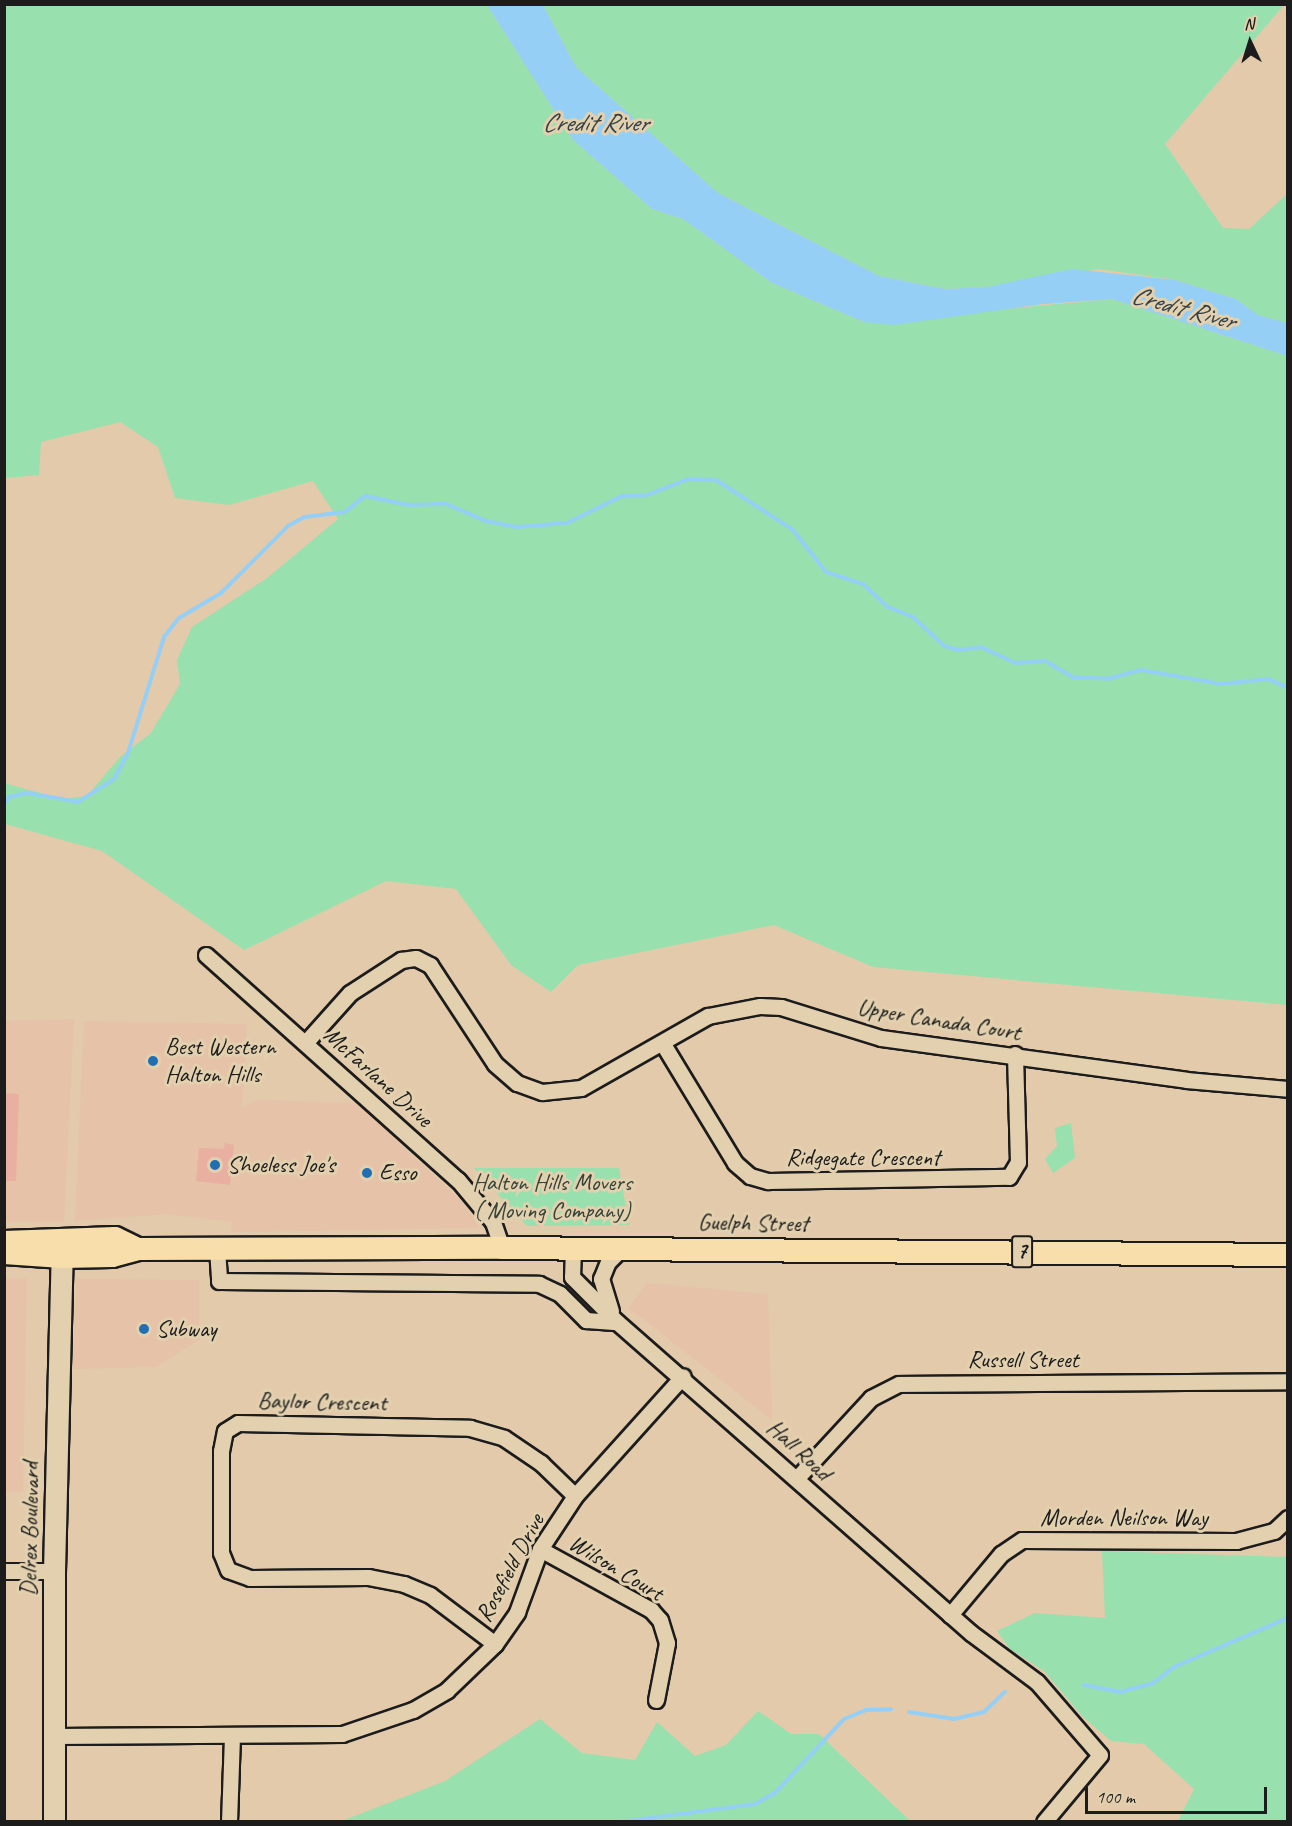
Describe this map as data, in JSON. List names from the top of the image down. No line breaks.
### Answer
{"streets":{"main road":["Guelph Street","7"],"street":["Upper Canada Court","McFarlane Drive","Ridgegate Crescent","Russell Street","Baylor Crescent","Hall Road","Morden Neilson Way","Delrex Boulevard","Rosefield Drive","Wilson Court"]},"crossings":[["Upper Canada Court","McFarlane Drive"],["Upper Canada Court","Ridgegate Crescent"],["McFarlane Drive","Guelph Street"],["Guelph Street","Hall Road"],["Guelph Street","Delrex Boulevard"],["Russell Street","Hall Road"],["Baylor Crescent","Rosefield Drive"],["Hall Road","Morden Neilson Way"],["Hall Road","Rosefield Drive"],["Delrex Boulevard","Rosefield Drive"],["Rosefield Drive","Wilson Court"]],"water":["Credit River"],"parks":["Halton Hills Movers ( Moving Company)"],"places":["Best Western Halton Hills","Shoeless Joe's","Esso","Subway"],"scale_bar":"100 m","north":"top"}
